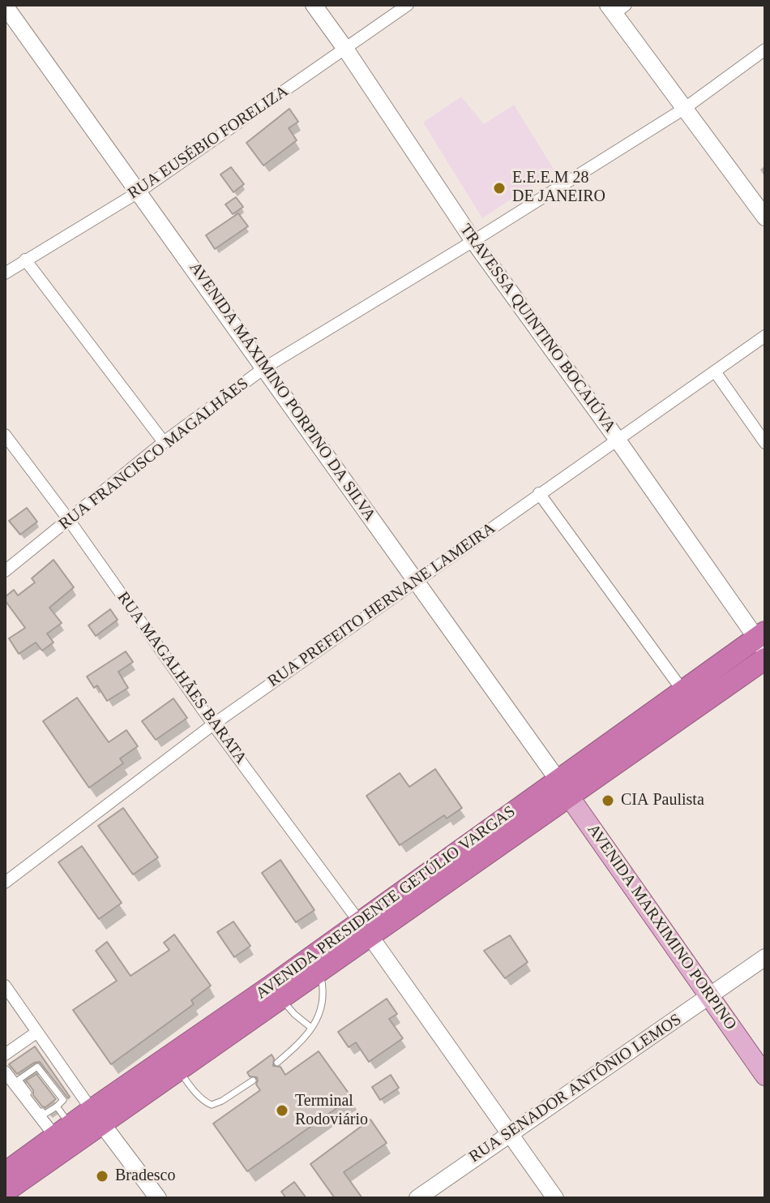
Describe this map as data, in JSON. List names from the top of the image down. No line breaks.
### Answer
{"streets":{"highway":["AVENIDA PRESIDENTE GETÚLIO VARGAS"],"main road":["AVENIDA MARXIMINO PORPINO"],"street":["RUA EUSÉBIO FORELIZA","TRAVESSA QUINTINO BOCAIÚVA","AVENIDA MÁXIMINO PORPINO DA SILVA","RUA FRANCISCO MAGALHÃES","RUA PREFEITO HERNANE LAMEIRA","RUA MAGALHÃES BARATA","RUA SENADOR ANTÔNIO LEMOS"]},"crossings":[["RUA EUSÉBIO FORELIZA","TRAVESSA QUINTINO BOCAIÚVA"],["RUA EUSÉBIO FORELIZA","AVENIDA MÁXIMINO PORPINO DA SILVA"],["TRAVESSA QUINTINO BOCAIÚVA","RUA FRANCISCO MAGALHÃES"],["TRAVESSA QUINTINO BOCAIÚVA","RUA PREFEITO HERNANE LAMEIRA"],["TRAVESSA QUINTINO BOCAIÚVA","AVENIDA PRESIDENTE GETÚLIO VARGAS"],["AVENIDA MÁXIMINO PORPINO DA SILVA","RUA FRANCISCO MAGALHÃES"],["AVENIDA MÁXIMINO PORPINO DA SILVA","RUA PREFEITO HERNANE LAMEIRA"],["AVENIDA MÁXIMINO PORPINO DA SILVA","AVENIDA PRESIDENTE GETÚLIO VARGAS"],["AVENIDA MÁXIMINO PORPINO DA SILVA","AVENIDA MARXIMINO PORPINO"],["RUA FRANCISCO MAGALHÃES","RUA MAGALHÃES BARATA"],["RUA PREFEITO HERNANE LAMEIRA","RUA MAGALHÃES BARATA"],["RUA MAGALHÃES BARATA","AVENIDA PRESIDENTE GETÚLIO VARGAS"],["RUA MAGALHÃES BARATA","RUA SENADOR ANTÔNIO LEMOS"],["AVENIDA PRESIDENTE GETÚLIO VARGAS","AVENIDA MARXIMINO PORPINO"],["AVENIDA MARXIMINO PORPINO","RUA SENADOR ANTÔNIO LEMOS"]],"places":["E.E.E.M 28 DE JANEIRO","CIA Paulista","Terminal Rodoviário","Bradesco"]}
